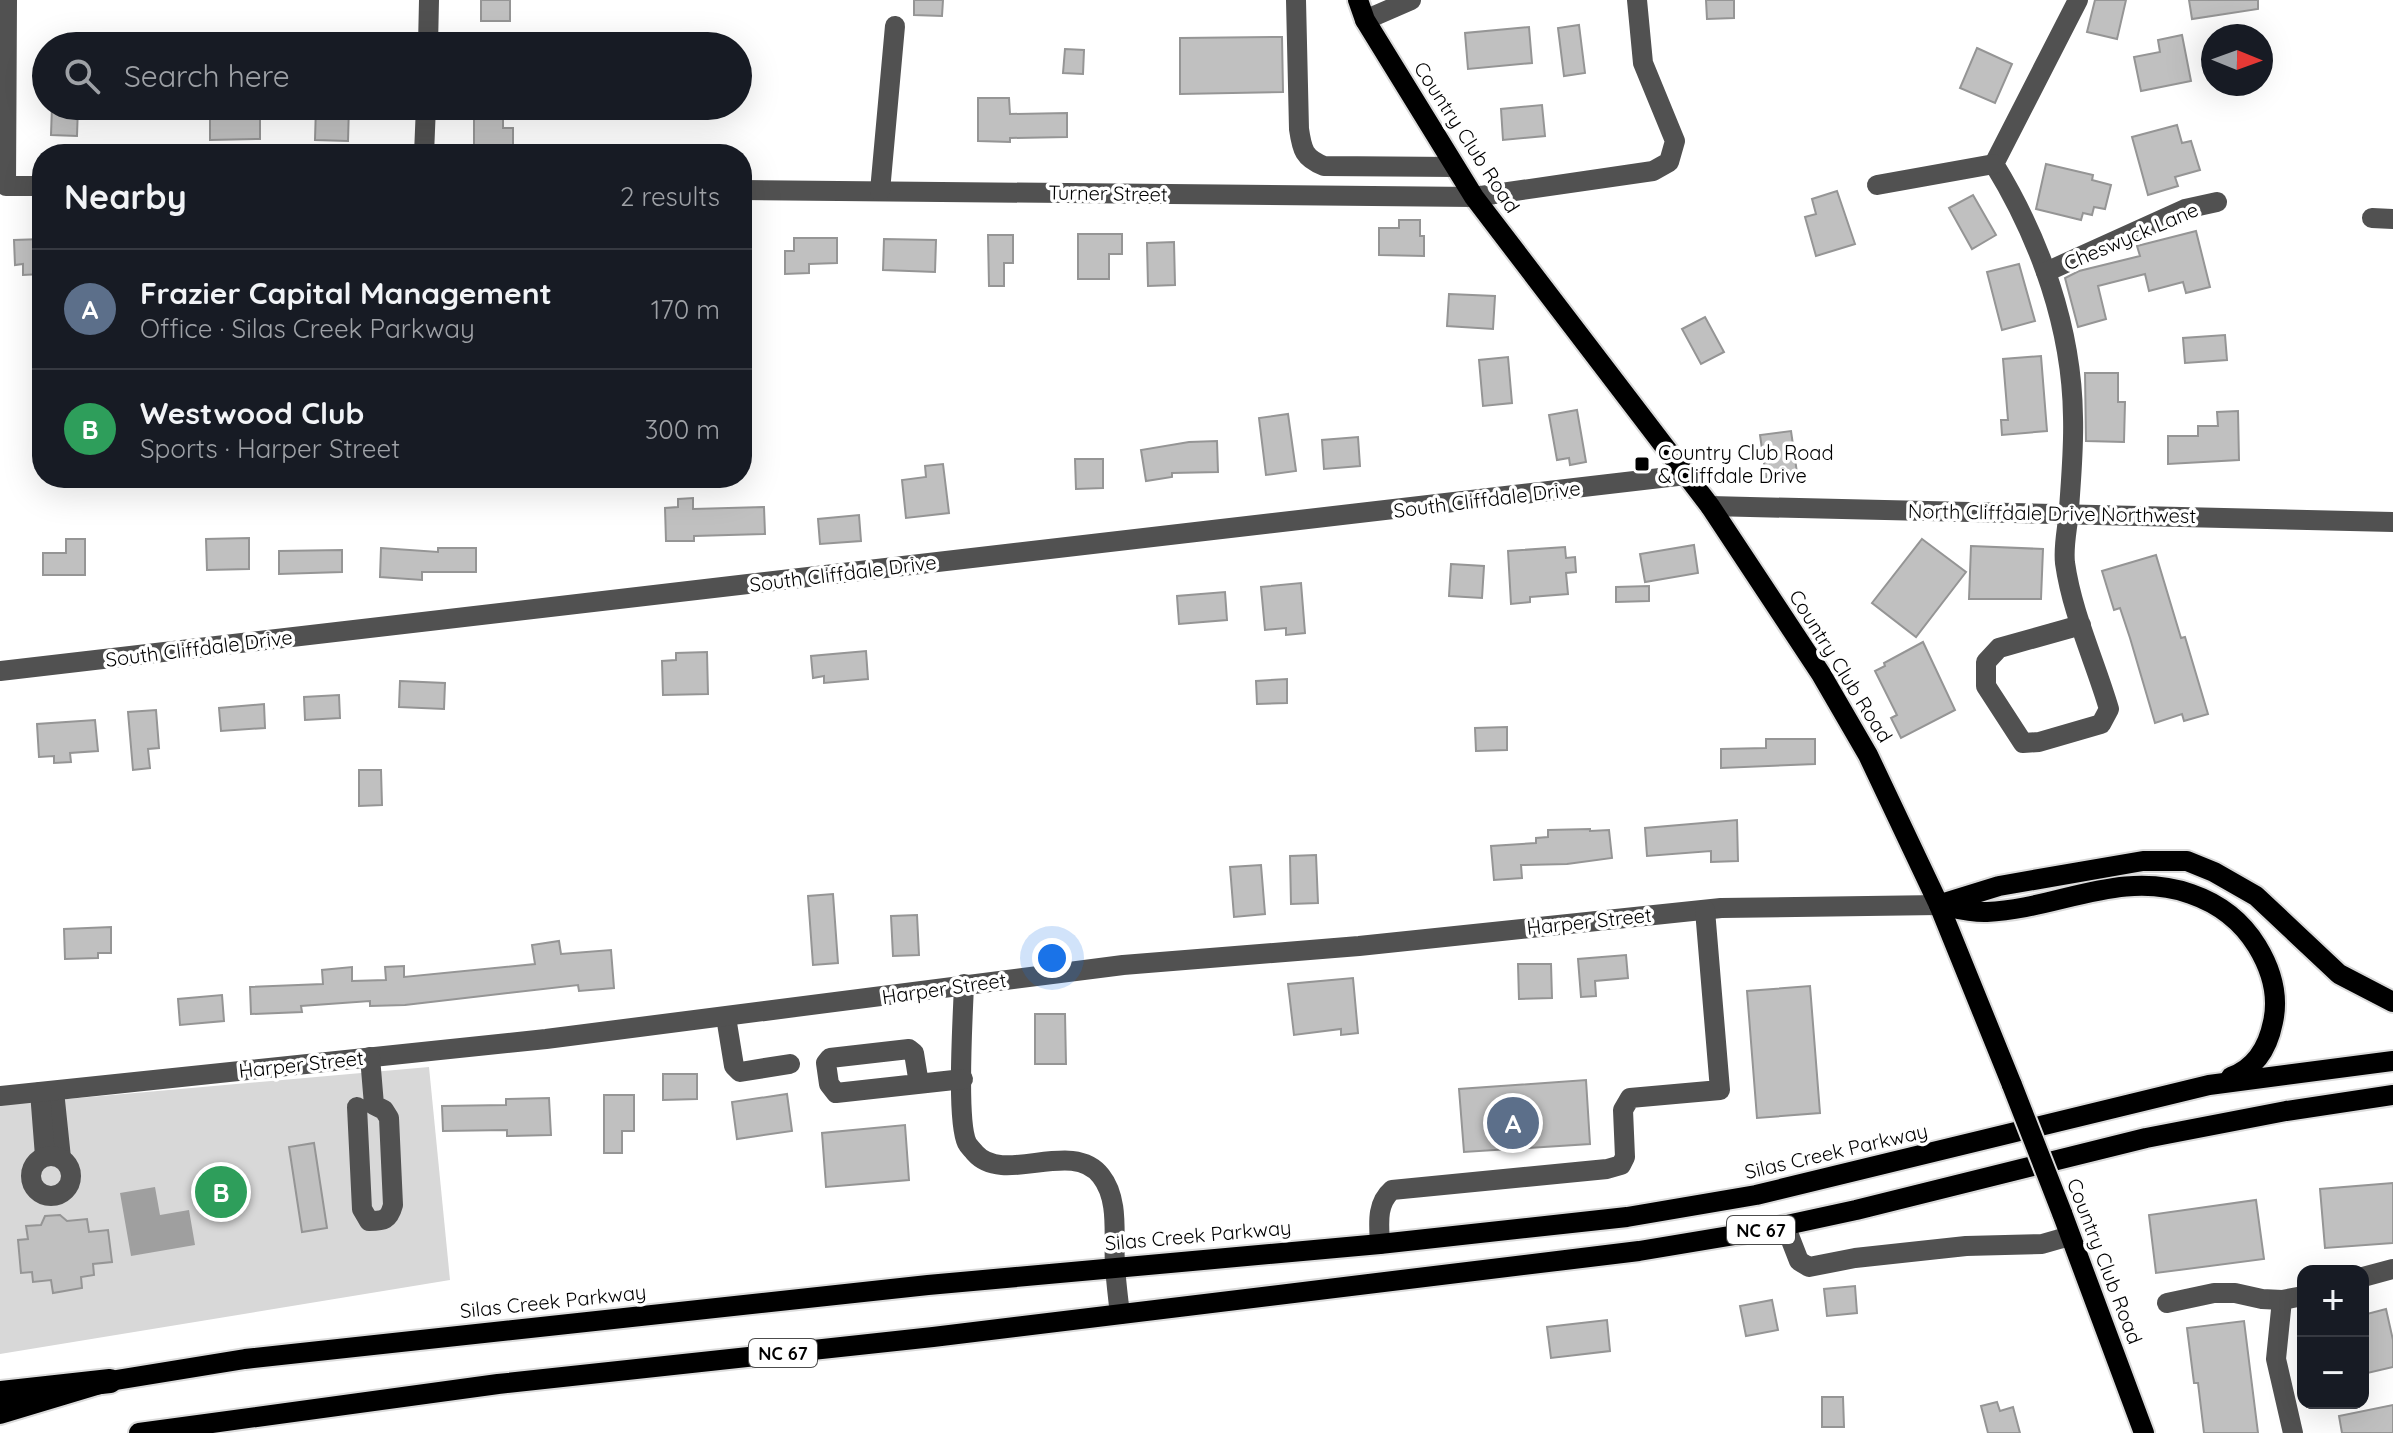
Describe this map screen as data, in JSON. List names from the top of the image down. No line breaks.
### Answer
{"streets":{"main road":["Country Club Road","Silas Creek Parkway","NC 67"],"street":["Turner Street","Cheswyck Lane","South Cliffdale Drive","North Cliffdale Drive Northwest","Harper Street"]},"crossings":[["Country Club Road","Turner Street"],["Country Club Road","South Cliffdale Drive"],["Country Club Road","North Cliffdale Drive Northwest"],["Country Club Road","Harper Street"]],"places":{"transit":["Country Club Road & Cliffdale Drive"]},"north":"right","page":{"search":"Search here","heading":["Nearby","2 results"],"list":[{"mark":"A","name":"Frazier Capital Management","note":"Office · Silas Creek Parkway","value":"170 m"},{"mark":"B","name":"Westwood Club","note":"Sports · Harper Street","value":"300 m"}],"pins":["A","B"],"map_buttons":["+","−"]}}
